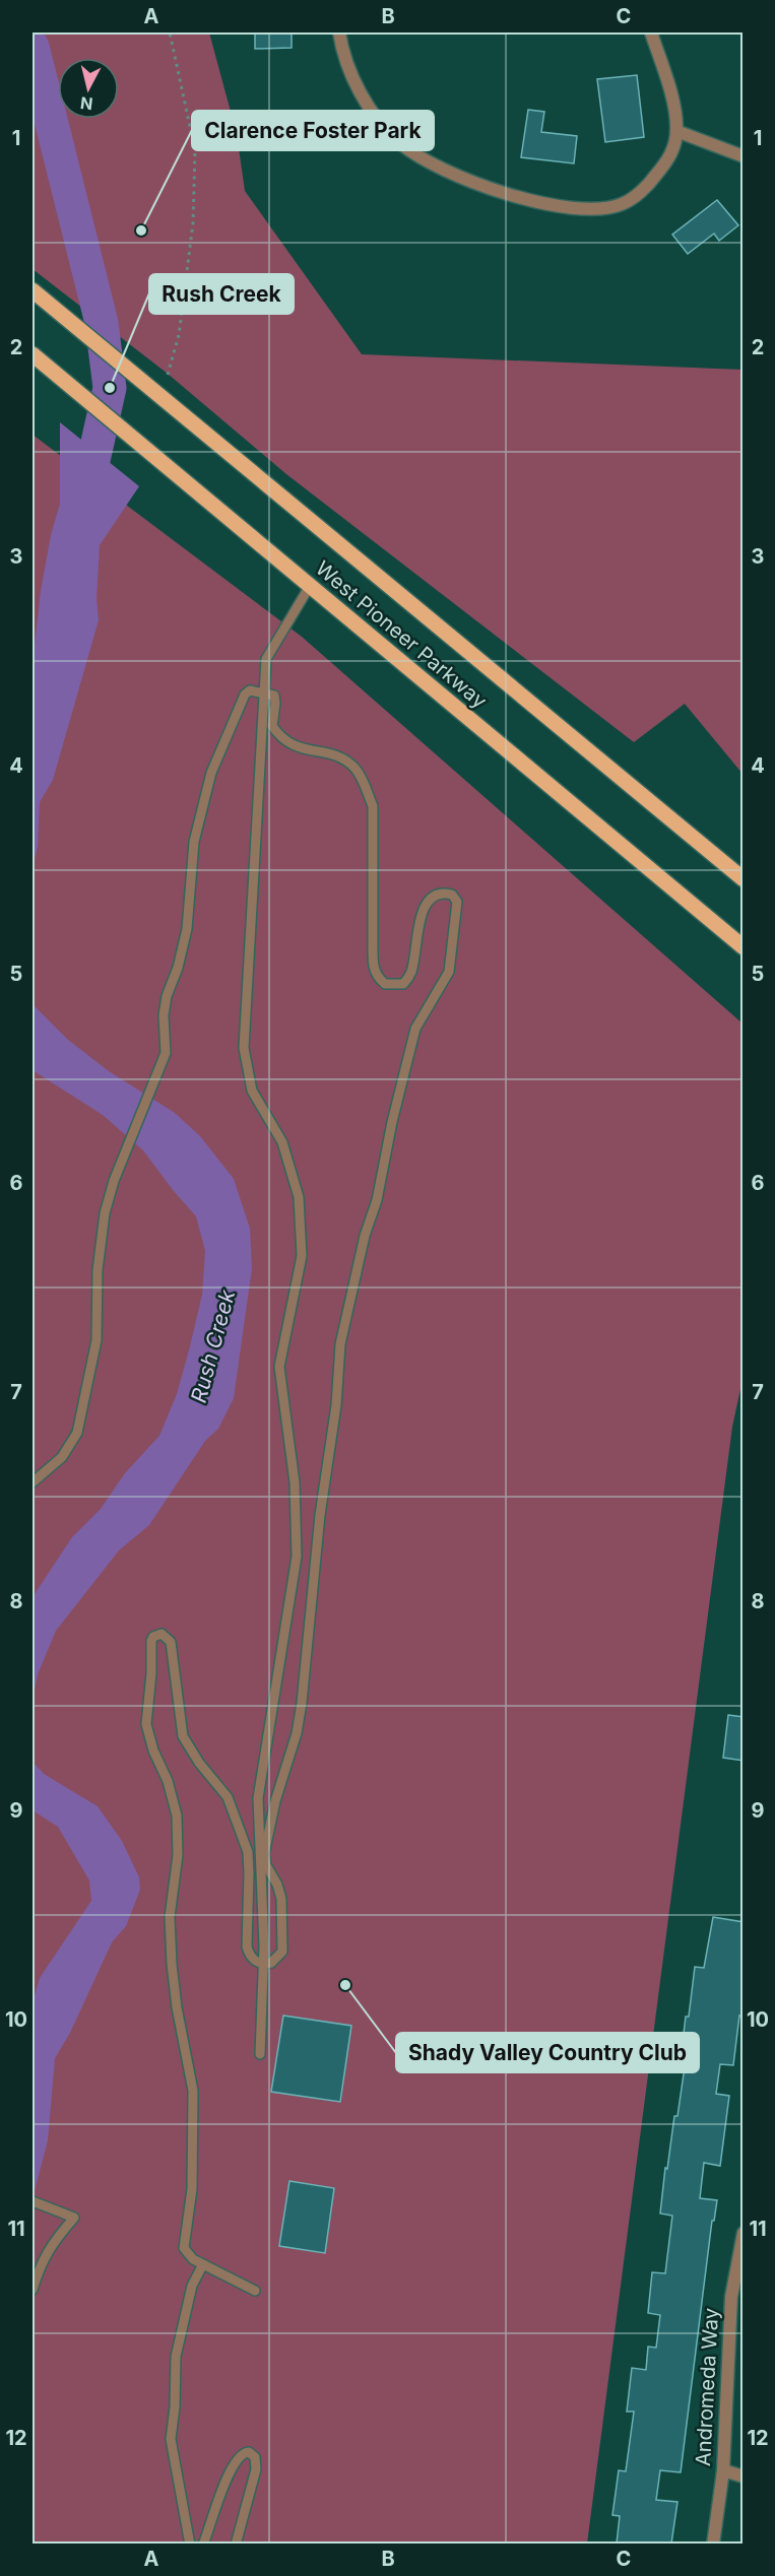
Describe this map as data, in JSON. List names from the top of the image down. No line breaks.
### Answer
{"streets":{"main road":["West Pioneer Parkway"],"street":["Andromeda Way"]},"water":["Rush Creek"],"places":["Clarence Foster Park","Rush Creek","Shady Valley Country Club"],"north":"bottom","grid":{"columns":["A","B","C"],"rows":["1","2","3","4","5","6","7","8","9","10","11","12"]}}
